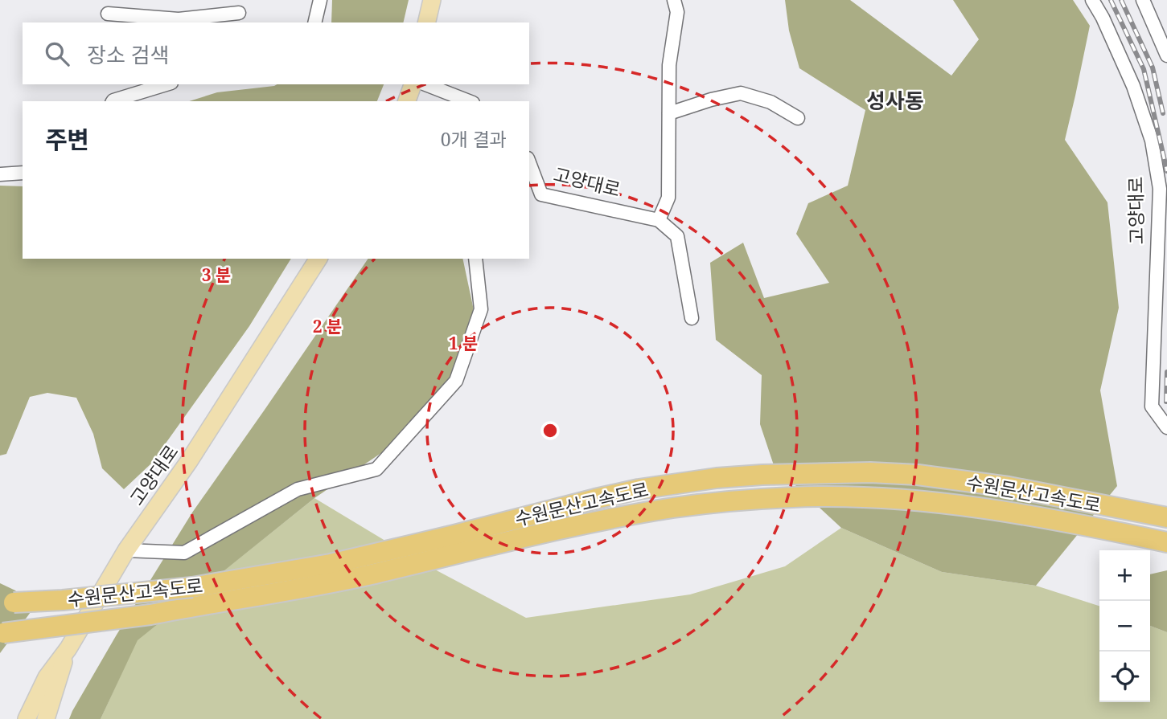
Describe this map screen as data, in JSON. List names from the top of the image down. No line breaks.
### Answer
{"streets":{"highway":["수원문산고속도로"],"main road":["고양대로"]},"districts":["성사동"],"page":{"search":"장소 검색","heading":["주변","0개 결과"],"map_buttons":["+","−"]},"rings":["3 분","2 분","1 분"]}
